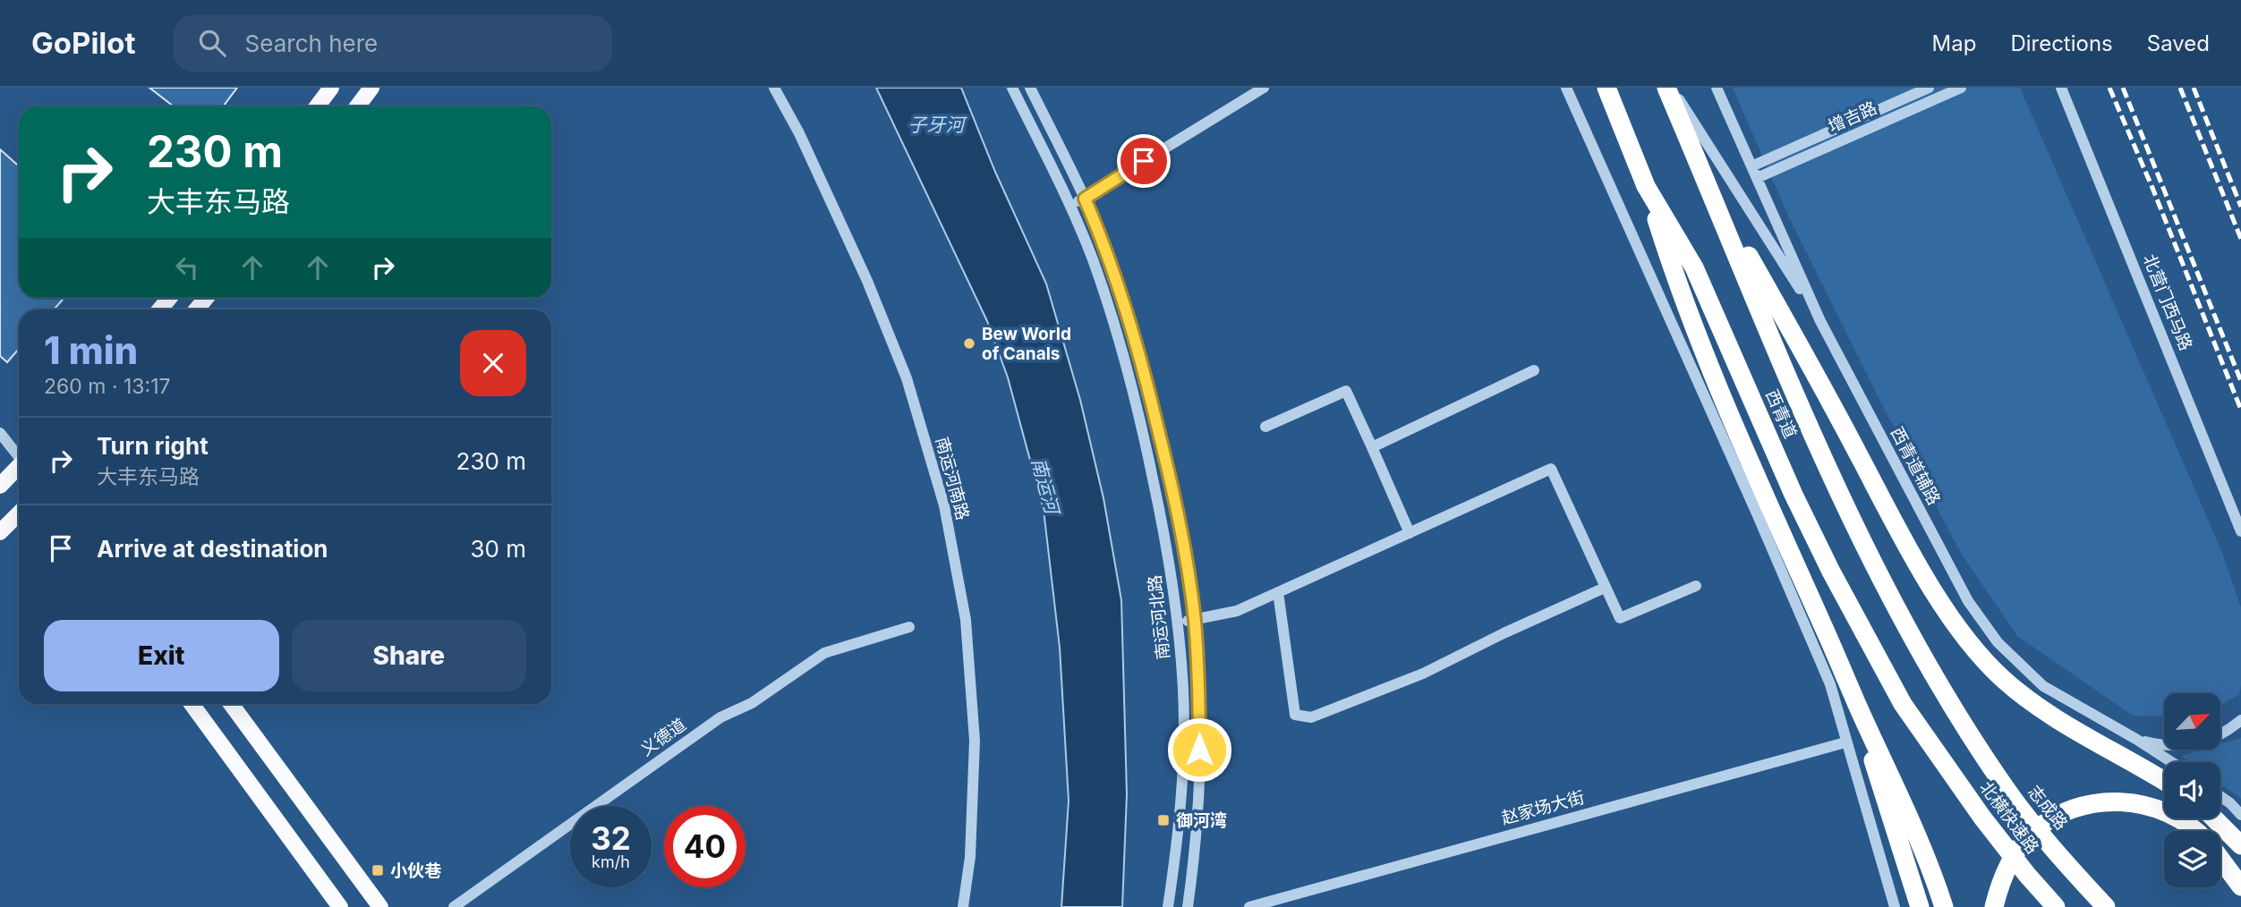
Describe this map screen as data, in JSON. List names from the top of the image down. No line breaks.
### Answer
{"streets":{"highway":["西青道","志成路","北横快速路"],"street":["增吉路","北营门西马路","西青道辅路","南运河南路","南运河北路","义德道","赵家场大街"]},"crossings":[["增吉路","西青道辅路"],["西青道","志成路"],["西青道","北横快速路"]],"water":["子牙河","南运河"],"places":{"other":["Bew World of Canals"],"transit":["御河湾","小伙巷"]},"north":"top right","page":{"header":"GoPilot","search":"Search here","nav":["Map","Directions","Saved"],"turn":["230 m","大丰东马路"],"heading":["1 min","260 m · 13:17"],"list":[{"name":"Turn right","note":"大丰东马路","value":"230 m"},{"name":"Arrive at destination","value":"30 m"}],"buttons":["Exit","Share"],"speed":"32 km/h","limit":"40"}}
